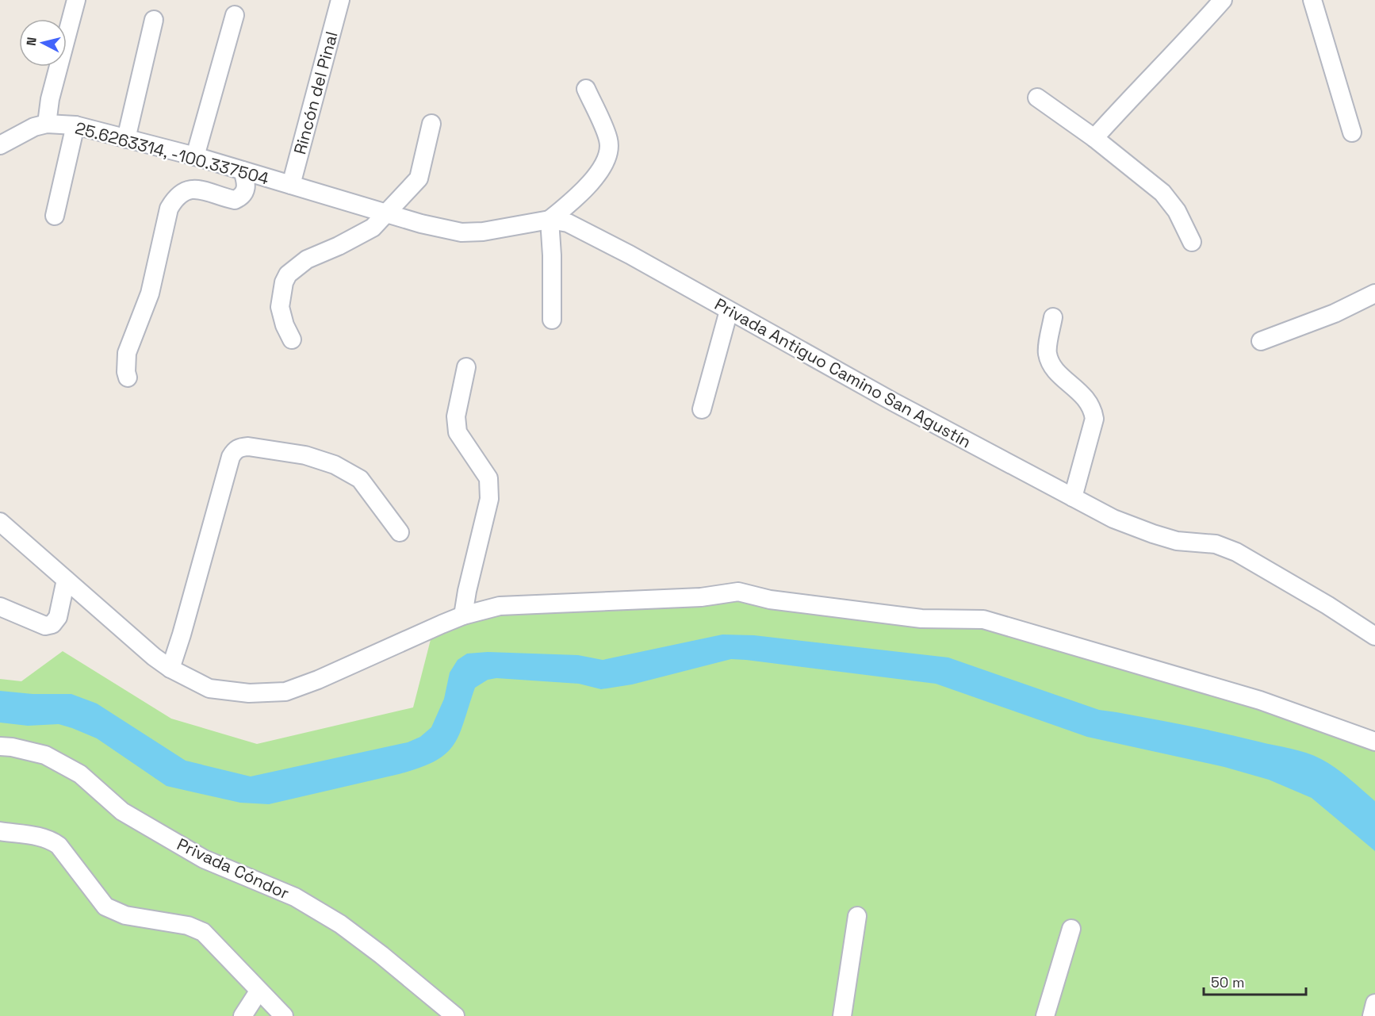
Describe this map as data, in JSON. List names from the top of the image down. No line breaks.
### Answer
{"streets":{"street":["Rincón del Pinal","25.6263314, -100.337504","Privada Antiguo Camino San Agustín","Privada Cóndor"]},"crossings":[["Rincón del Pinal","25.6263314, -100.337504"],["Rincón del Pinal","Privada Antiguo Camino San Agustín"],["25.6263314, -100.337504","Privada Antiguo Camino San Agustín"]],"scale_bar":"50 m","north":"left"}
